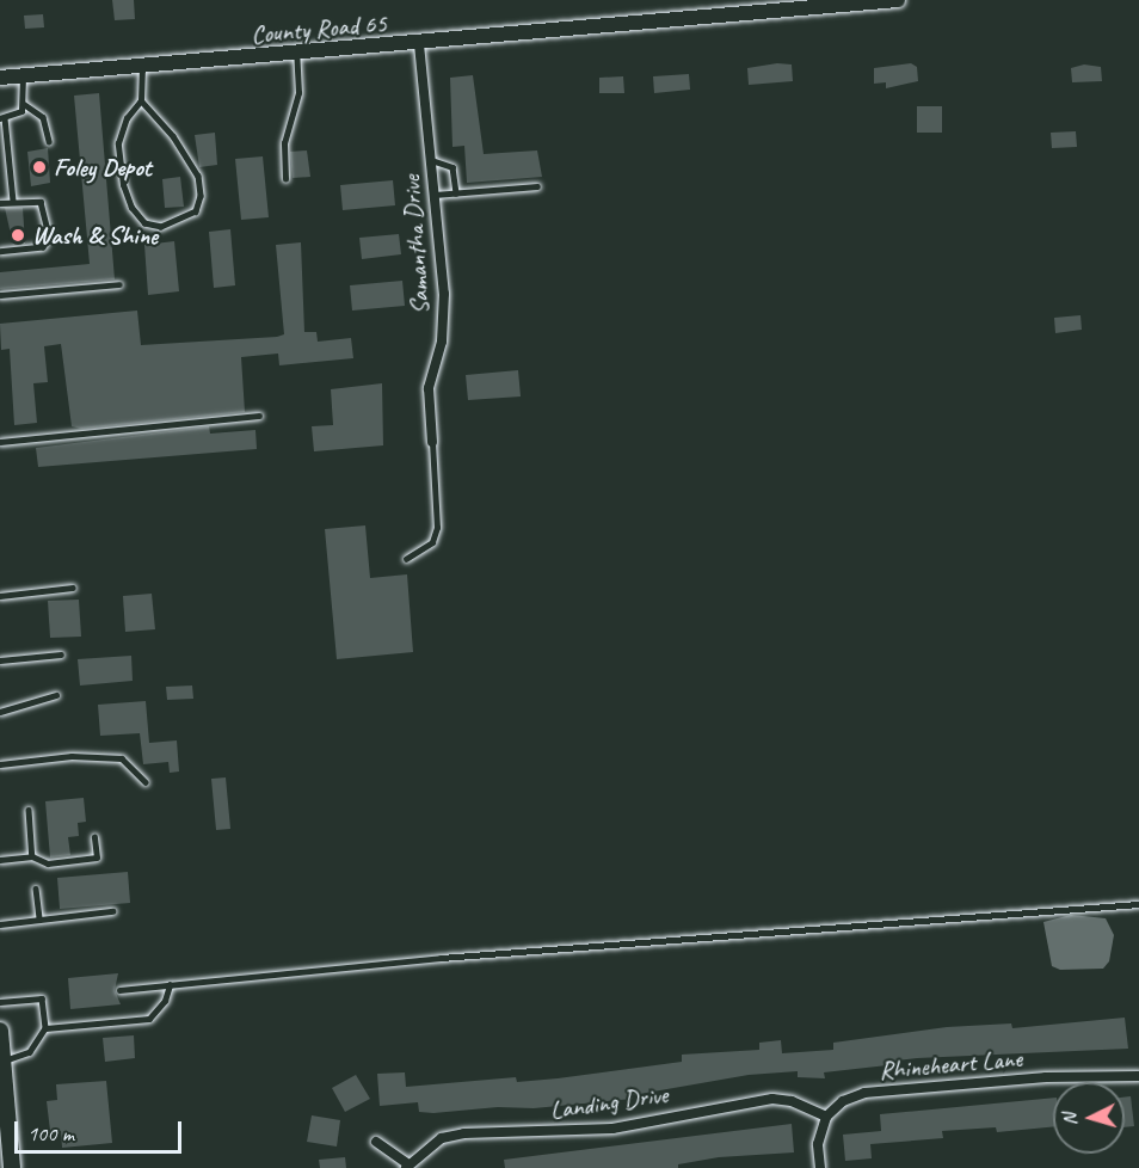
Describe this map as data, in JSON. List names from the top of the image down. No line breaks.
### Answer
{"streets":{"street":["County Road 65","Samantha Drive","Rhineheart Lane","Landing Drive"]},"crossings":[["County Road 65","Samantha Drive"],["Rhineheart Lane","Landing Drive"]],"places":["Foley Depot","Wash & Shine"],"scale_bar":"100 m","north":"left"}
